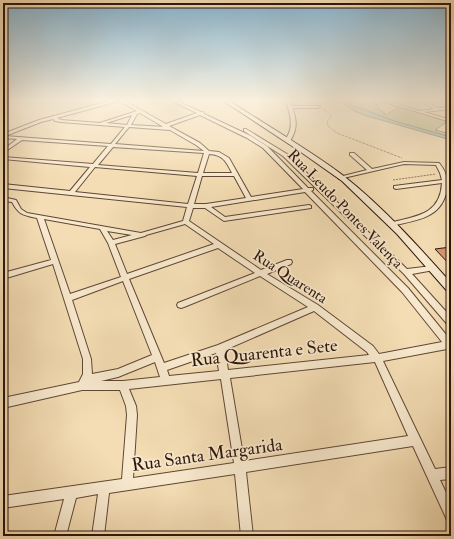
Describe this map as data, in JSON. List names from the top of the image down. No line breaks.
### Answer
{"streets":{"street":["Rua Leudo Pontes Valença","Rua Quarenta","Rua Quarenta e Sete","Rua Santa Margarida"]},"crossings":[["Rua Leudo Pontes Valença","Rua Quarenta e Sete"],["Rua Quarenta","Rua Quarenta e Sete"],["Rua Quarenta","Rua Santa Margarida"]]}
